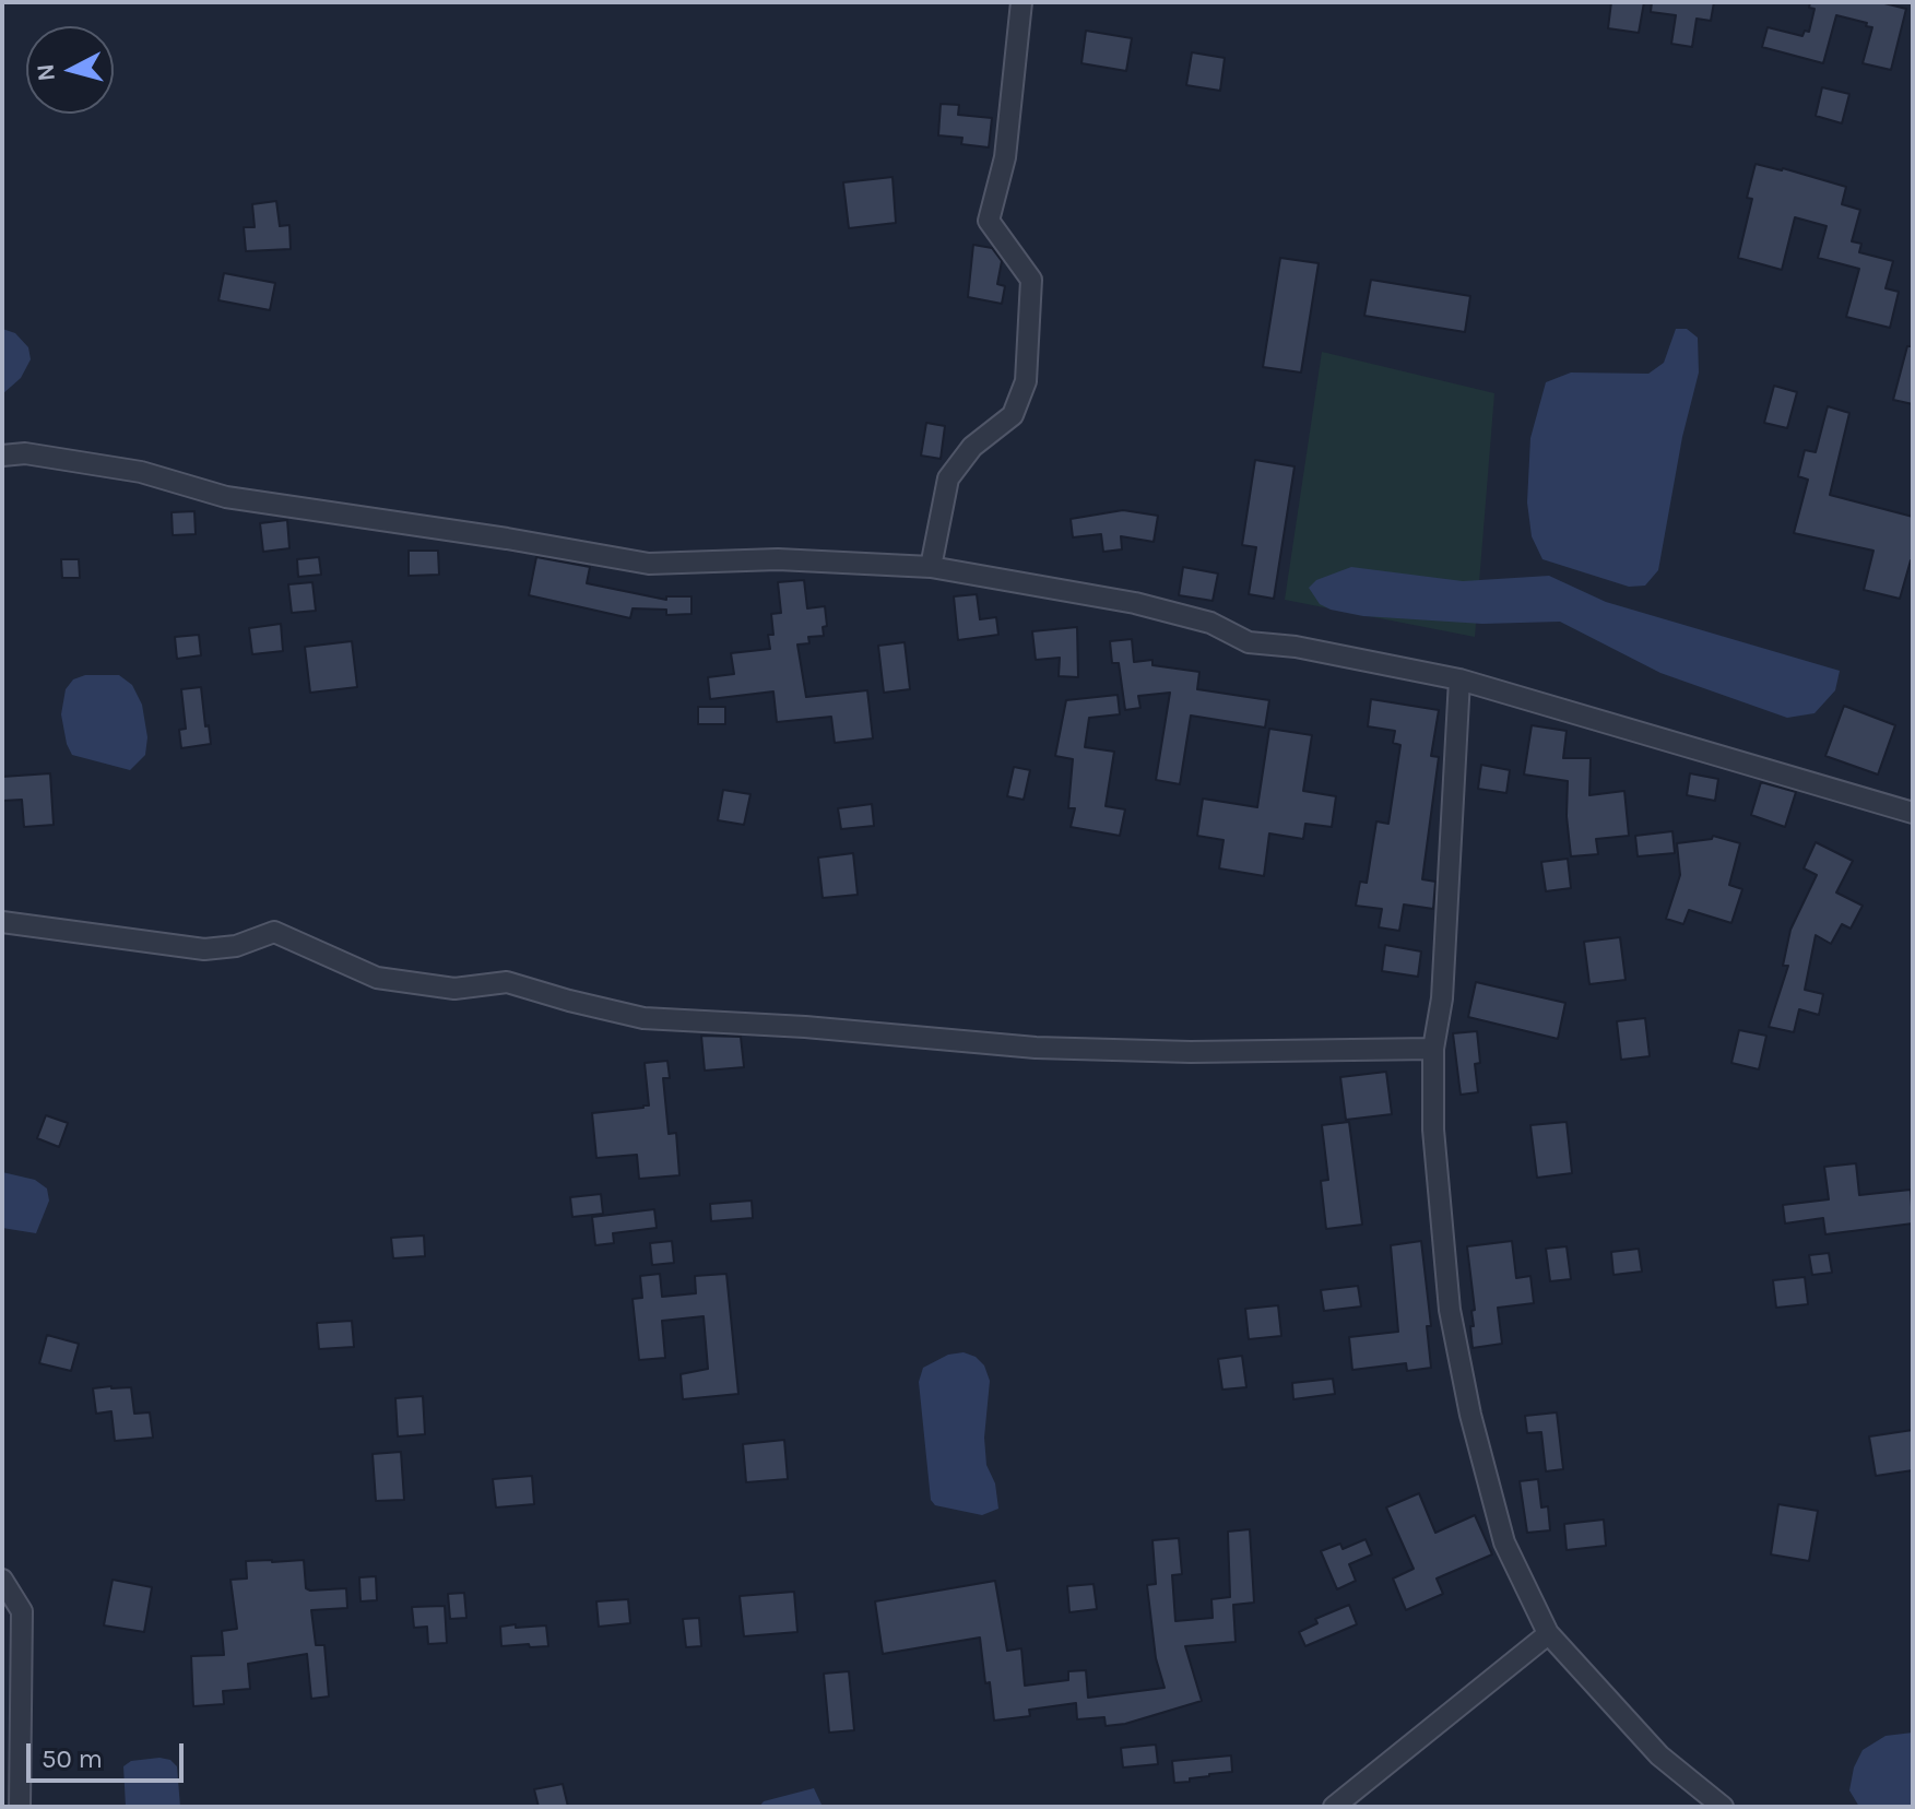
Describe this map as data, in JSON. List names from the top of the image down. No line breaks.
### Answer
{"scale_bar":"50 m","north":"left"}
